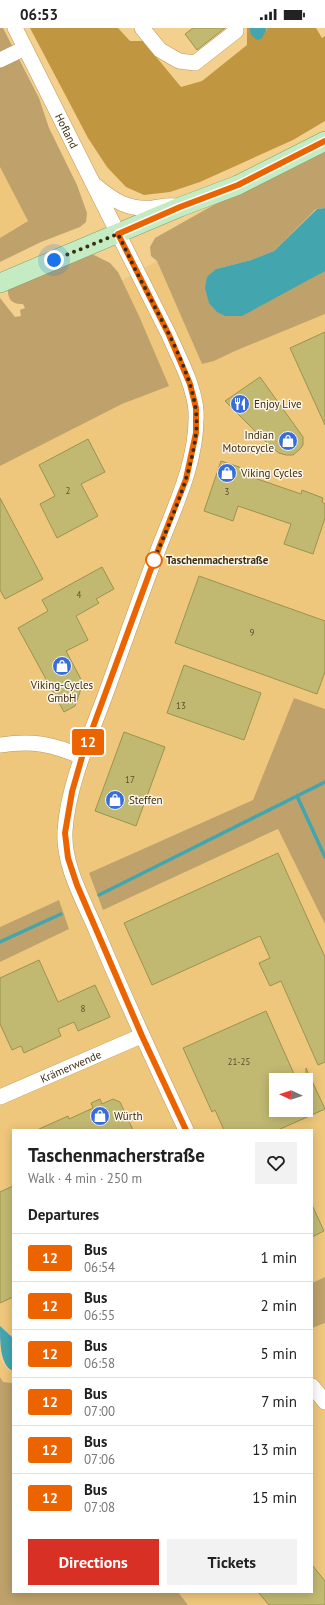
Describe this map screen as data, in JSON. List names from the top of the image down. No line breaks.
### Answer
{"streets":{"street":["Hofland","Krämerwende"]},"places":{"restaurant":["Enjoy Live"],"shop":["Indian Motorcycle","Viking Cycles","Viking-Cycles GmbH","Steffen","Würth"],"other":["Taschenmacherstraße"]},"lines":["bus line 12"],"house_numbers":["2","3","4","9","13","17","8","21-25"],"north":"left","page":{"status":"06:53","on_map":"12","heading":[["Taschenmacherstraße","Walk · 4 min · 250 m"],"Departures"],"list":[{"mark":"12","name":"Bus","note":"06:54","value":"1 min"},{"mark":"12","name":"Bus","note":"06:55","value":"2 min"},{"mark":"12","name":"Bus","note":"06:58","value":"5 min"},{"mark":"12","name":"Bus","note":"07:00","value":"7 min"},{"mark":"12","name":"Bus","note":"07:06","value":"13 min"},{"mark":"12","name":"Bus","note":"07:08","value":"15 min"}],"buttons":["Directions","Tickets"]}}
